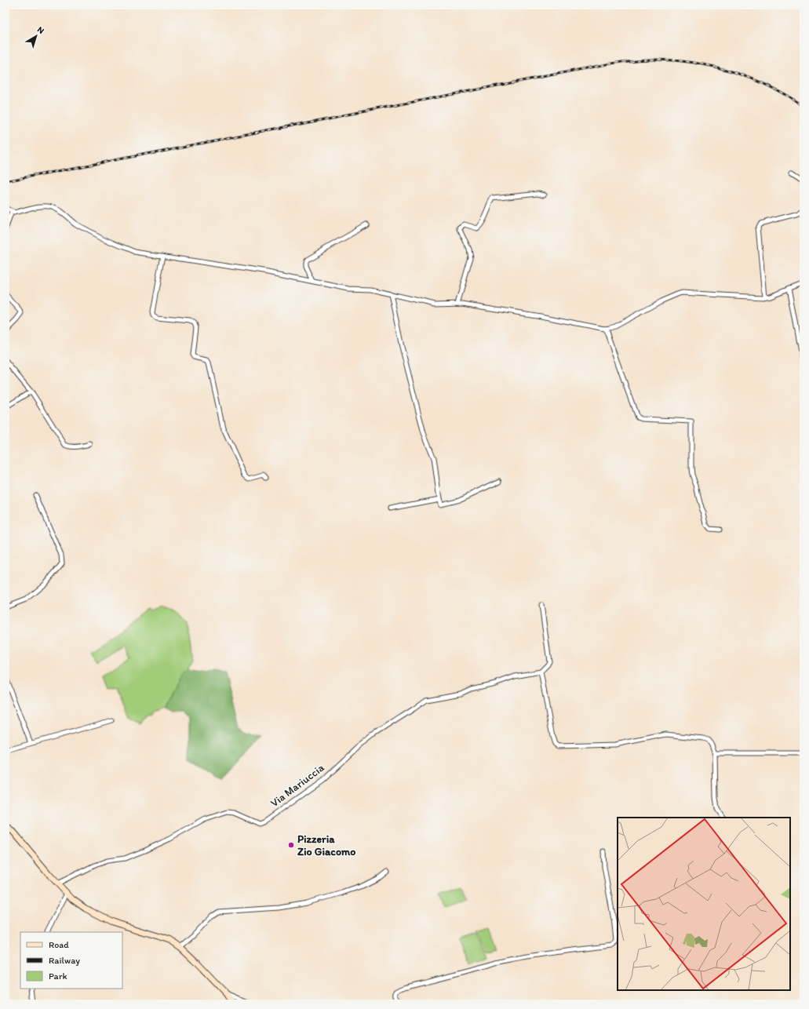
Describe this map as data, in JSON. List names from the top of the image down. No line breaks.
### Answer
{"streets":{"street":["Via Mariuccia"]},"places":["Pizzeria Zio Giacomo"],"legend":["Road","Railway","Park"],"north":"top right"}
